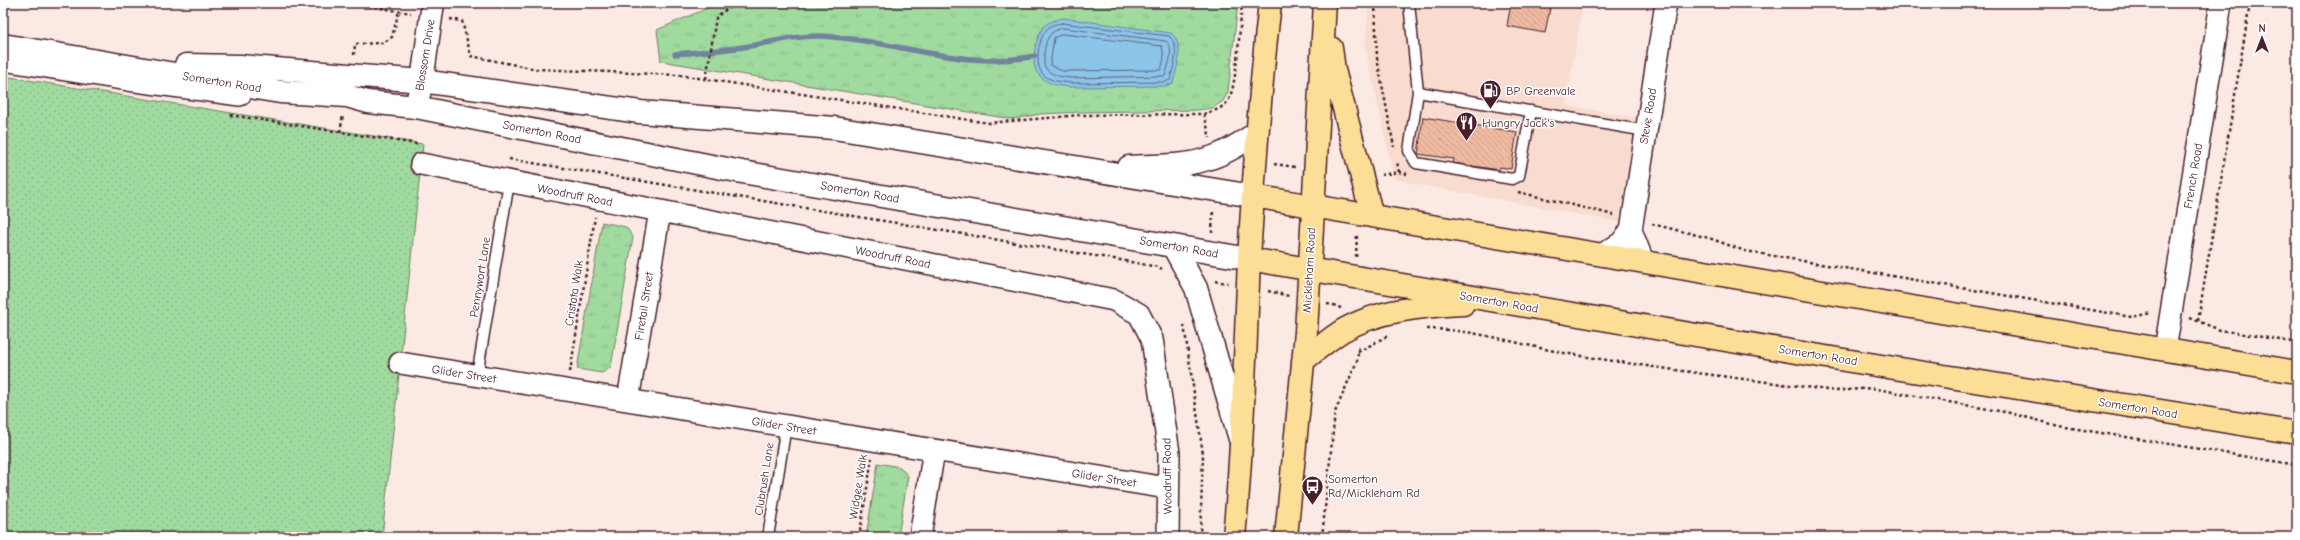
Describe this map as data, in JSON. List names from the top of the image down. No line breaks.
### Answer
{"streets":{"main road":["Blossom Drive","Somerton Road","Mickleham Road"],"street":["Steve Road","French Road","Woodruff Road","Firetail Street","Glider Street"],"lane":["Pennywort Lane","Clubrush Lane"],"path":["Cristata Walk","Widgee Walk"]},"crossings":[["Blossom Drive","Somerton Road"],["Somerton Road","French Road"],["Somerton Road","Mickleham Road"],["Woodruff Road","Pennywort Lane"],["Woodruff Road","Cristata Walk"],["Woodruff Road","Firetail Street"],["Woodruff Road","Glider Street"],["Pennywort Lane","Glider Street"],["Cristata Walk","Glider Street"],["Firetail Street","Glider Street"],["Glider Street","Clubrush Lane"],["Glider Street","Widgee Walk"]],"places":{"fuel station":["BP Greenvale"],"restaurant":["Hungry Jack's"],"bus stop":["Somerton Rd/Mickleham Rd"]},"north":"top"}
